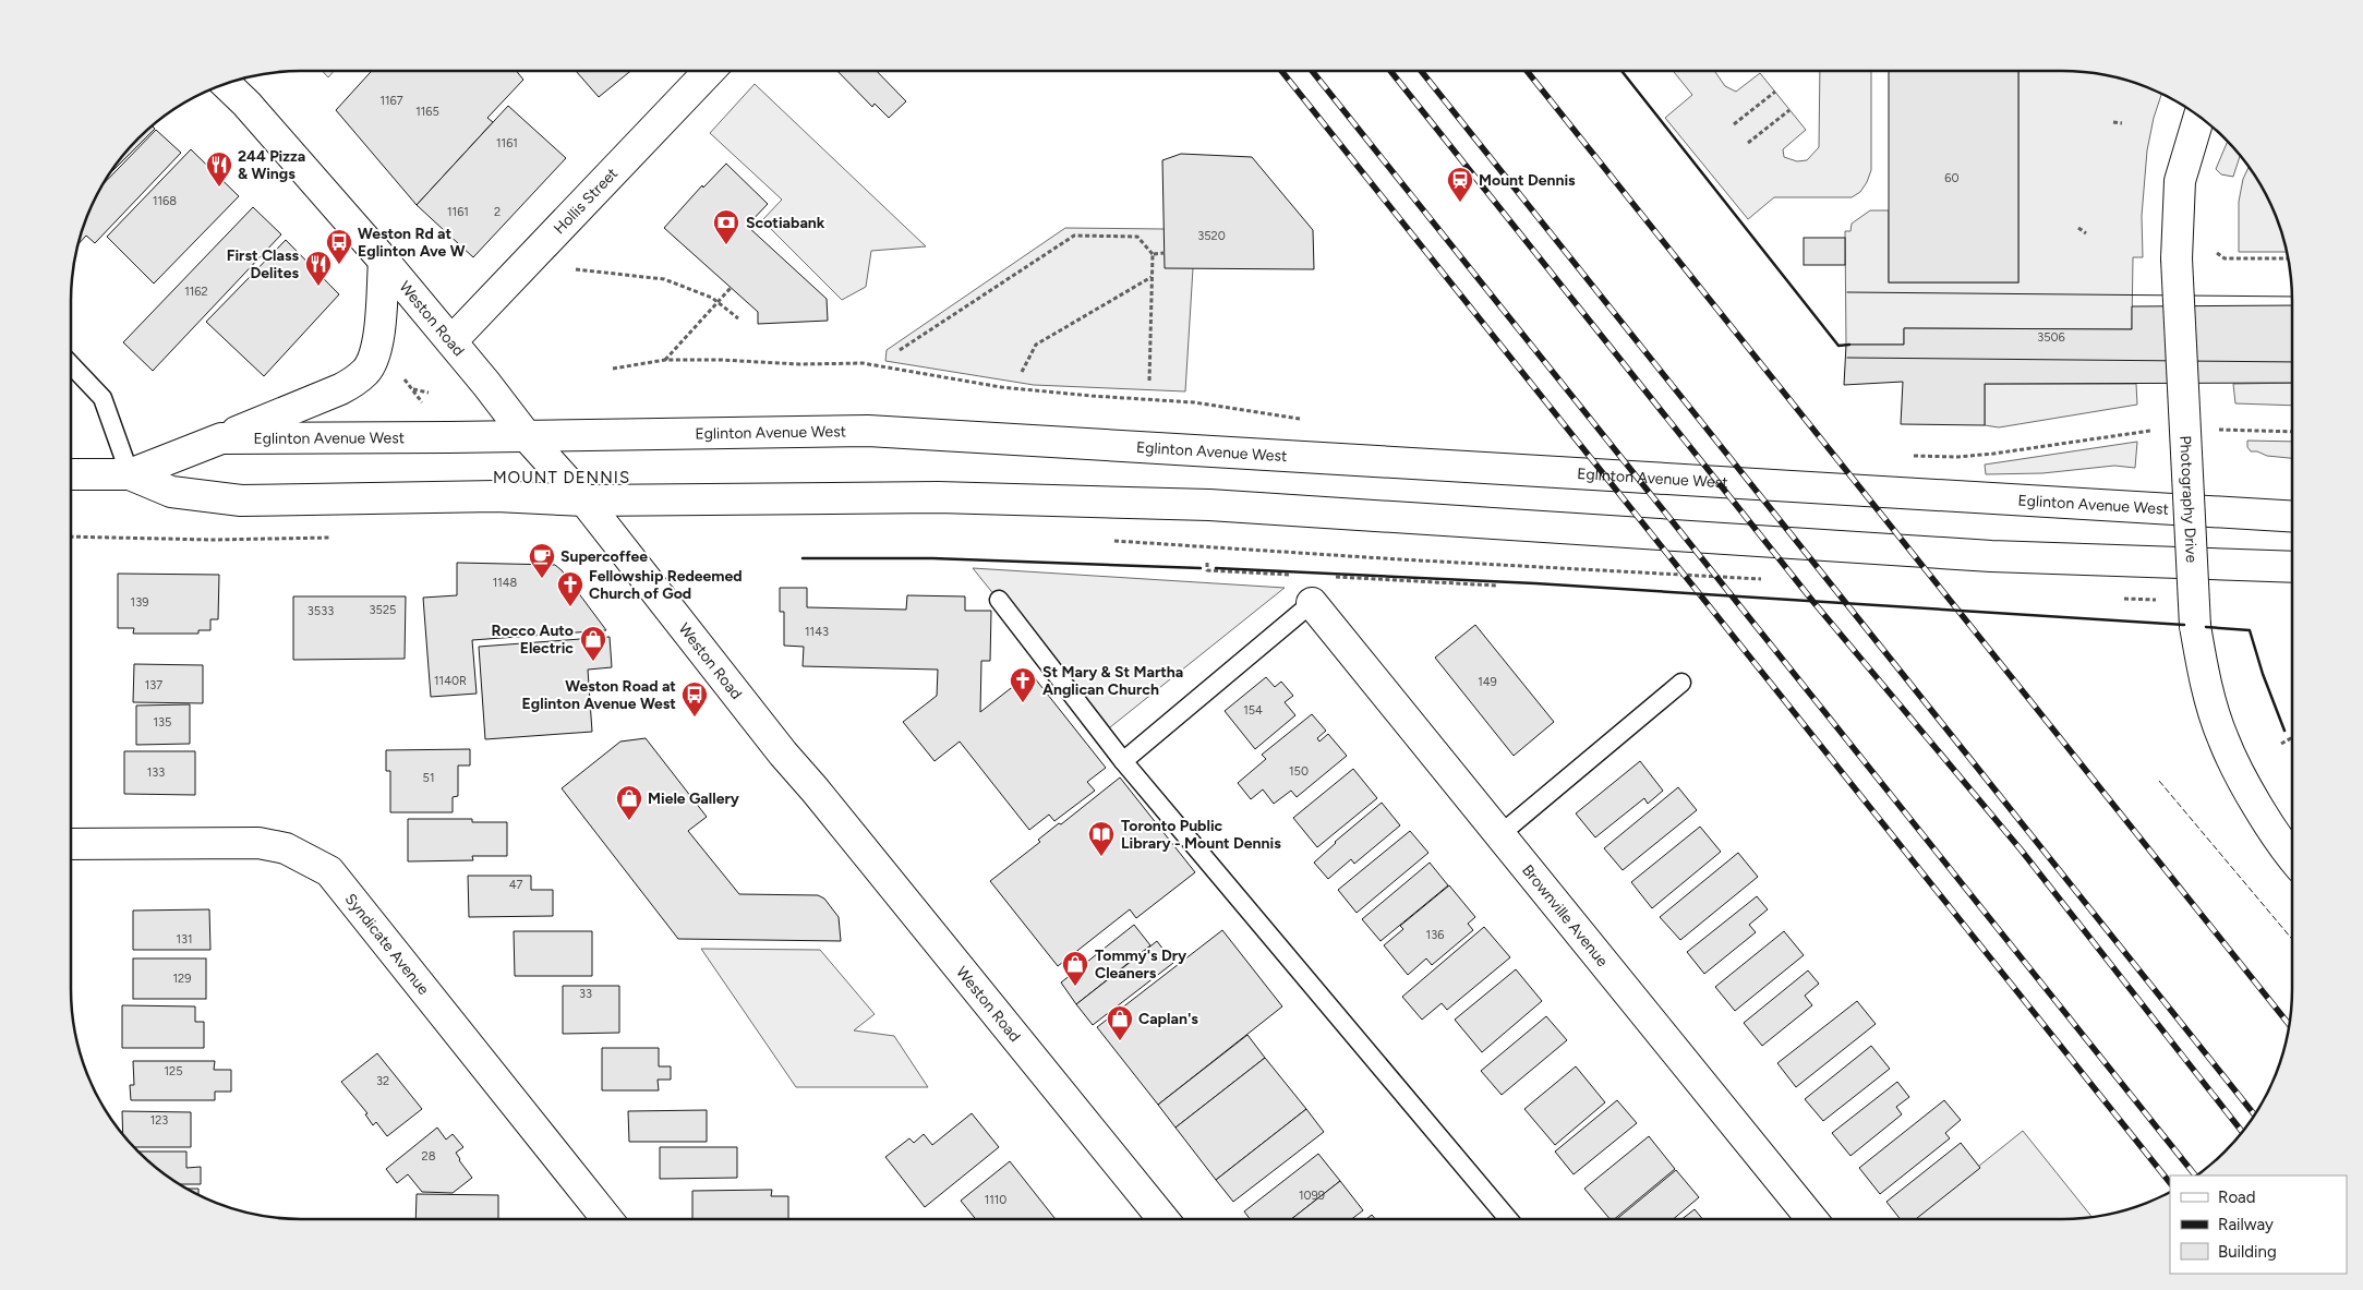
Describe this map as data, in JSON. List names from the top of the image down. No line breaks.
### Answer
{"streets":{"main road":["Hollis Street","Weston Road","Eglinton Avenue West","Photography Drive","Brownville Avenue","Syndicate Avenue"]},"crossings":[["Hollis Street","Weston Road"],["Weston Road","Eglinton Avenue West"]],"districts":["MOUNT DENNIS"],"places":{"restaurant":["244 Pizza & Wings","First Class Delites"],"station":["Mount Dennis"],"bank":["Scotiabank"],"bus stop":["Weston Rd at Eglinton Ave W","Weston Road at Eglinton Avenue West"],"cafe":["Supercoffee"],"church":["Fellowship Redeemed Church of God","St Mary & St Martha Anglican Church"],"shop":["Rocco Auto Electric","Miele Gallery","Tommy's Dry Cleaners","Caplan's"],"library":["Toronto Public Library - Mount Dennis"]},"house_numbers":["1167","1165","1161","60","1168","1161","2","3520","1162","3506","1148","139","3525","3533","1143","1140R","149","137","154","135","150","133","51","47","136","131","129","33","125","32","123","28","1099","1110"],"legend":["Road","Railway","Building"]}
